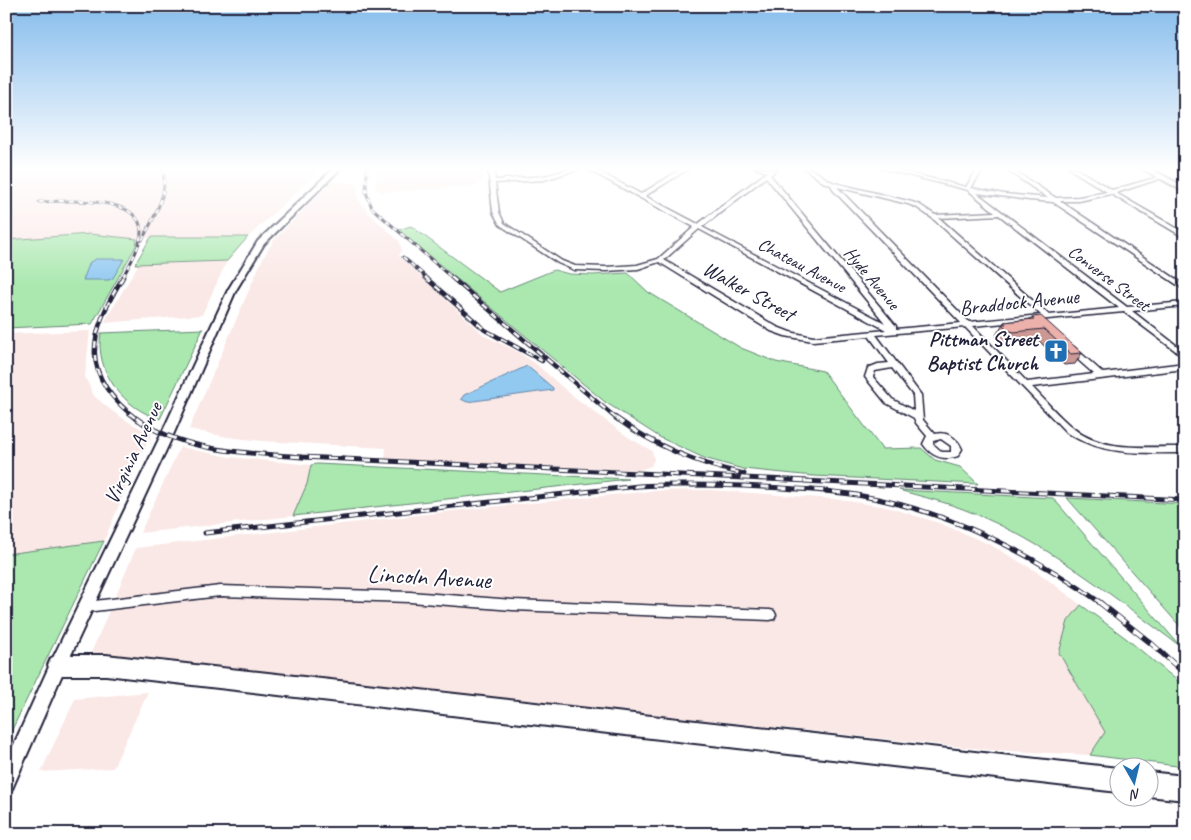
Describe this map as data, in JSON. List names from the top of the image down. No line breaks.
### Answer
{"streets":{"main road":["Virginia Avenue"],"street":["Chateau Avenue","Hyde Avenue","Converse Street","Walker Street","Braddock Avenue","Lincoln Avenue"]},"crossings":[["Chateau Avenue","Hyde Avenue"],["Chateau Avenue","Walker Street"],["Hyde Avenue","Walker Street"],["Converse Street","Braddock Avenue"],["Walker Street","Braddock Avenue"],["Virginia Avenue","Lincoln Avenue"]],"places":{"church":["Pittman Street Baptist Church"]},"north":"bottom"}
